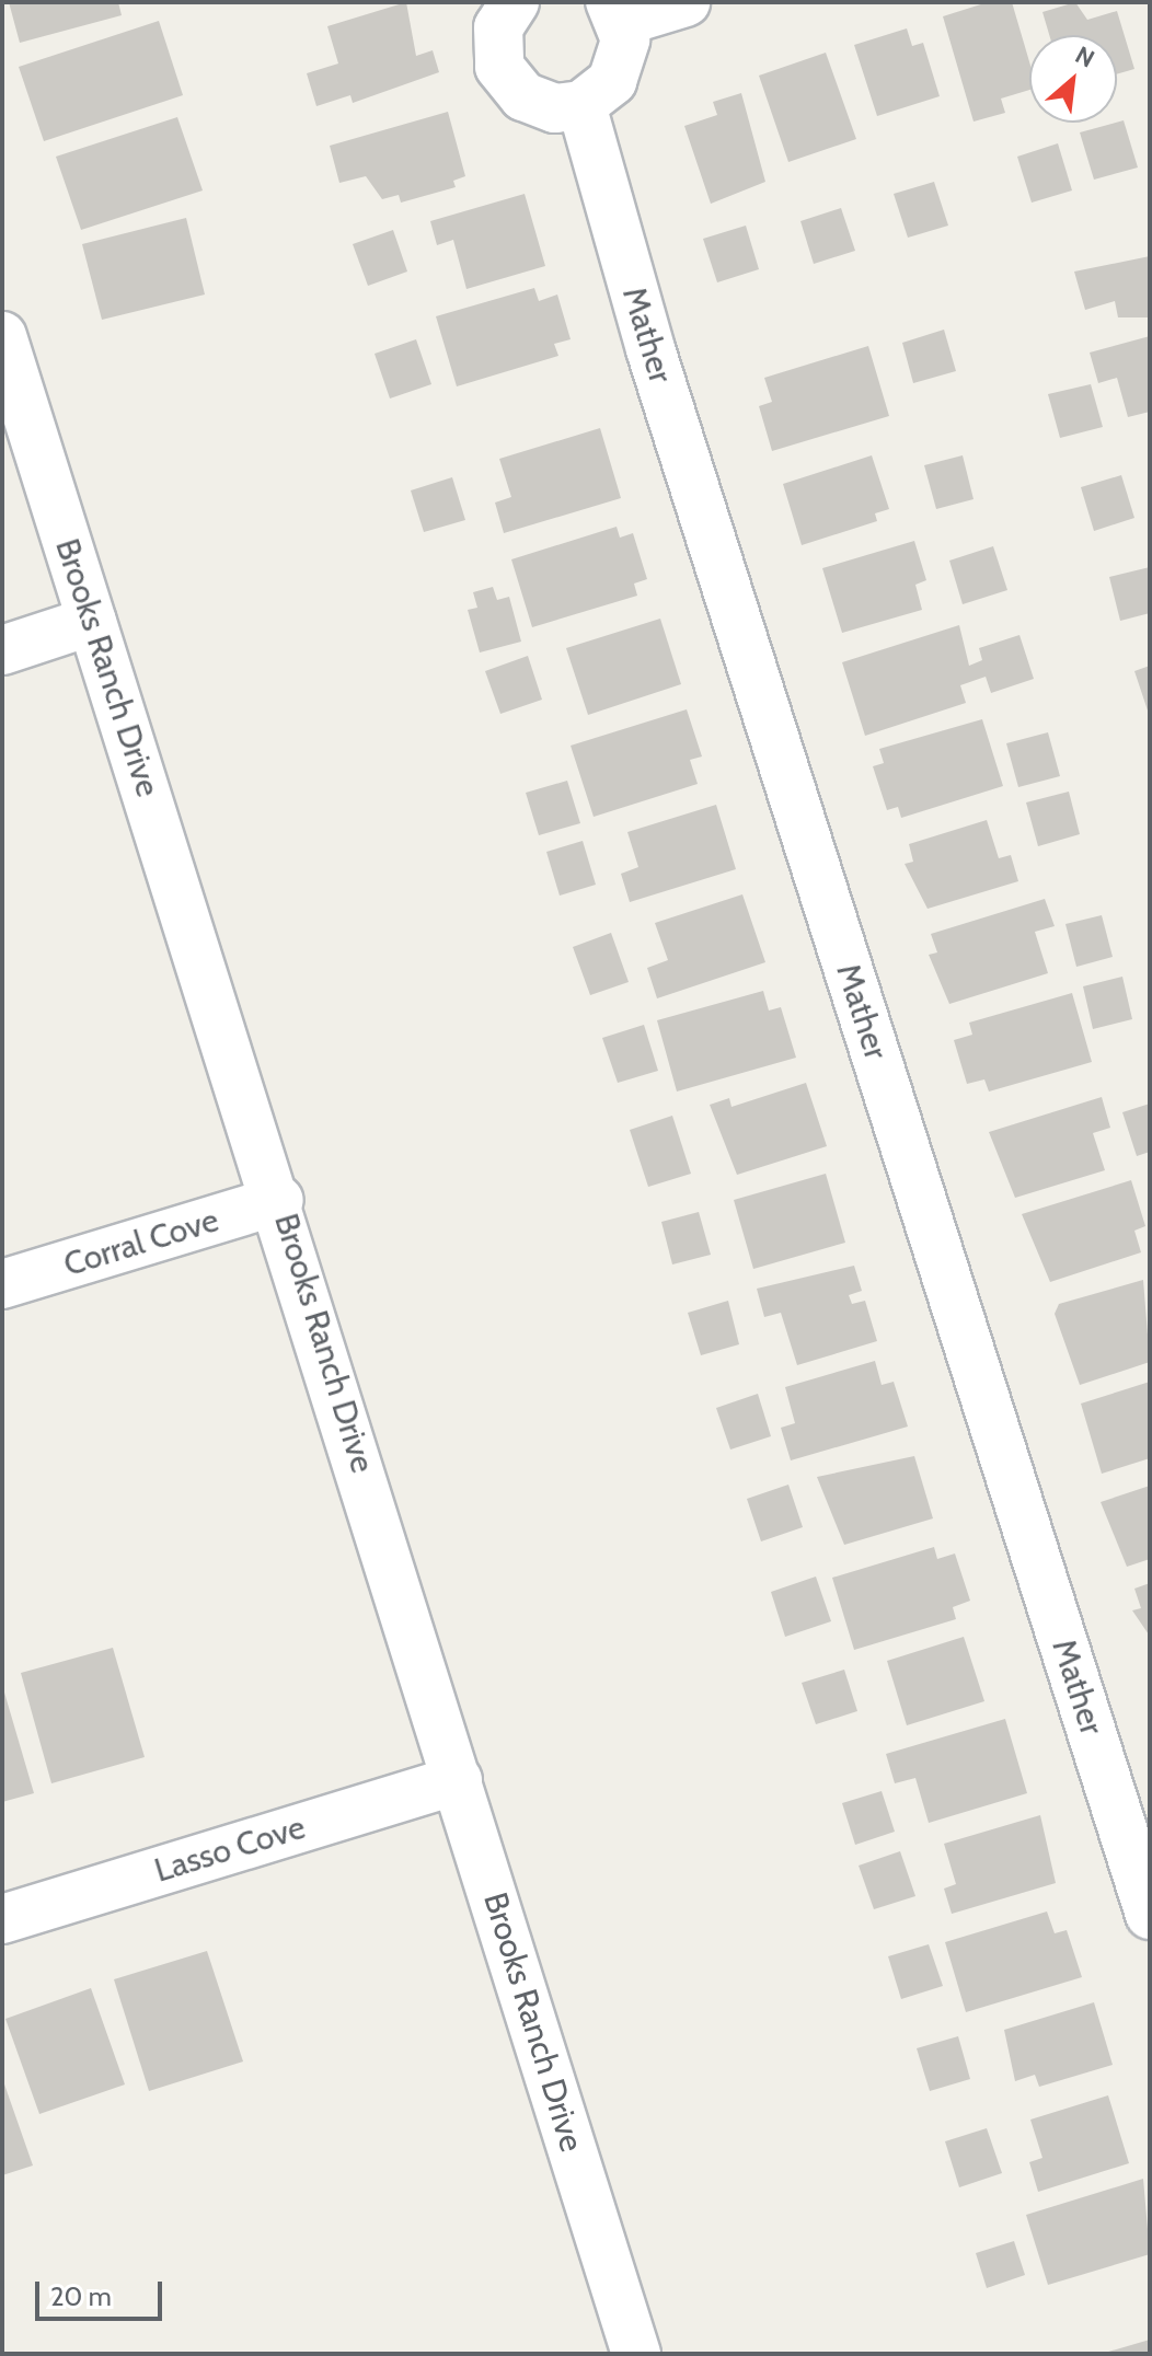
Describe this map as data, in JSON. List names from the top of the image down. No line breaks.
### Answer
{"streets":{"street":["Mather","Brooks Ranch Drive","Corral Cove","Lasso Cove"]},"crossings":[["Brooks Ranch Drive","Corral Cove"],["Brooks Ranch Drive","Lasso Cove"]],"scale_bar":"20 m","north":"top right"}
